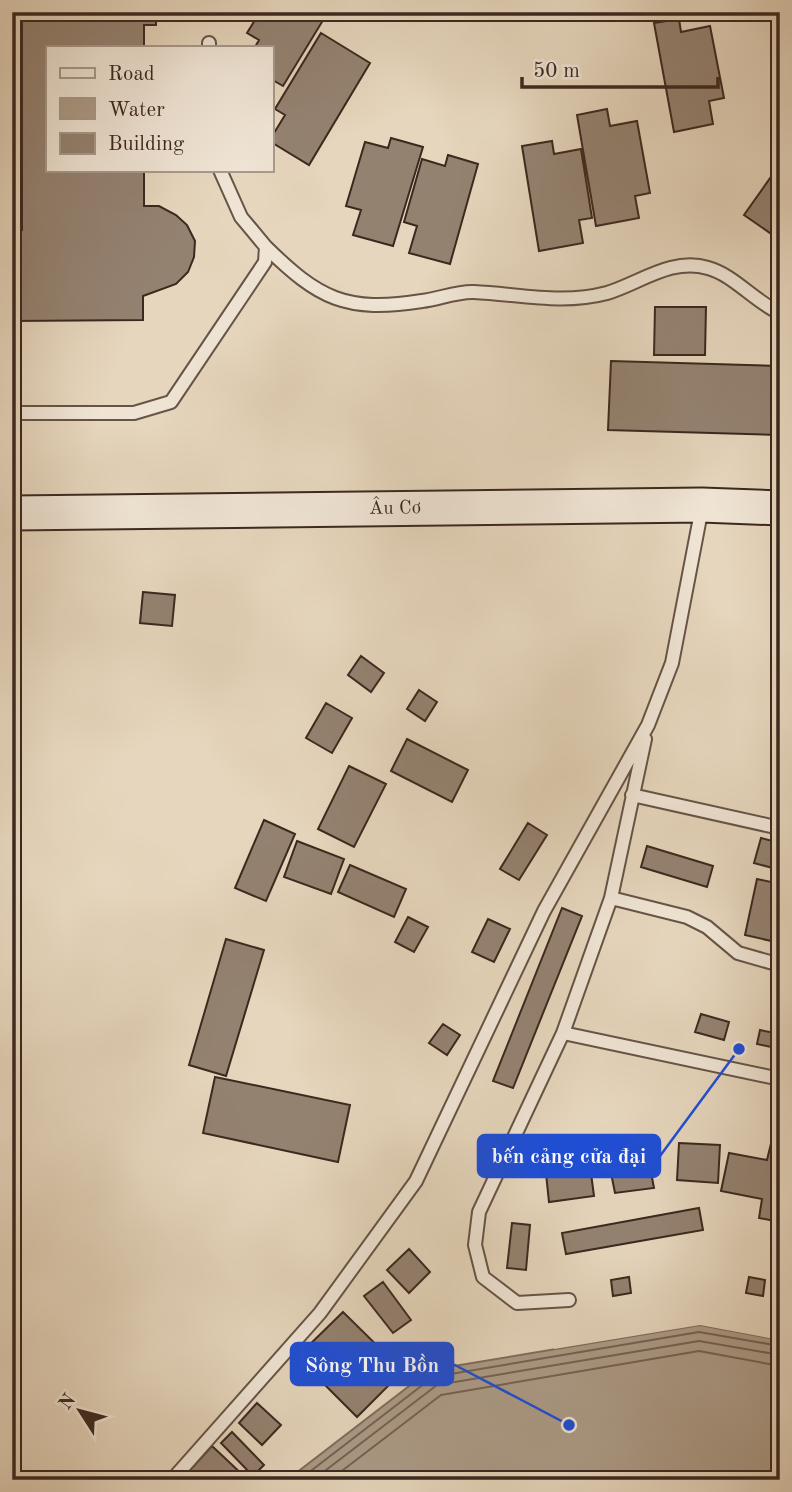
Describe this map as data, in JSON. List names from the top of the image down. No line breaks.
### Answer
{"streets":{"main road":["Âu Cơ"]},"places":["bến cảng cửa đại","Sông Thu Bồn"],"legend":["Road","Water","Building"],"scale_bar":"50 m","north":"top left"}
